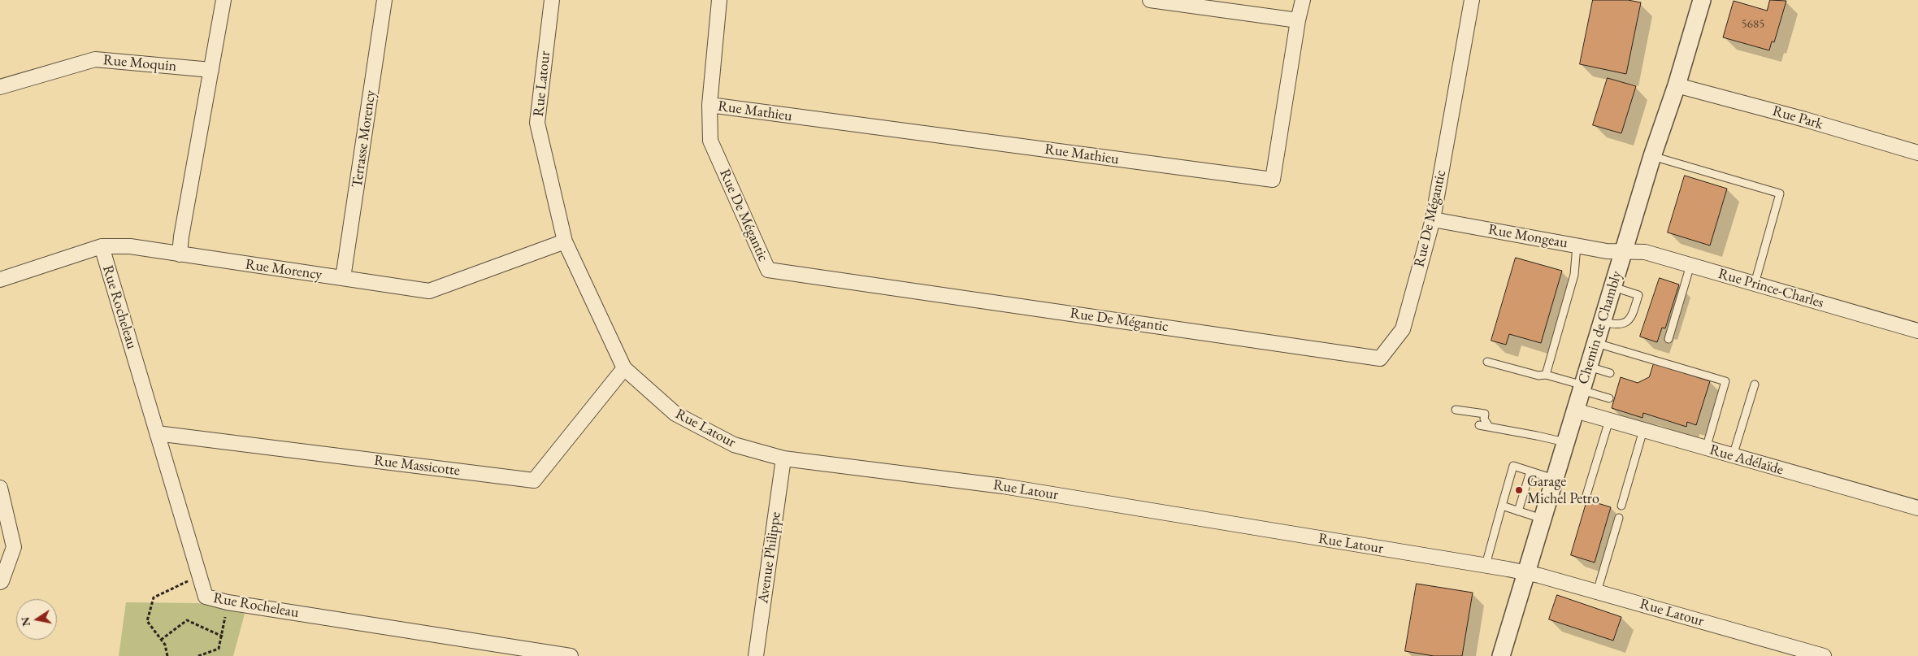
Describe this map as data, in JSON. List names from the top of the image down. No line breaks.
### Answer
{"streets":{"street":["Rue Moquin","Rue Latour","Rue Mathieu","Rue Park","Terrasse Morency","Rue De Mégantic","Rue Mongeau","Rue Morency","Rue Prince-Charles","Rue Rocheleau","Chemin de Chambly","Rue Adélaïde","Rue Massicotte","Avenue Philippe"]},"crossings":[["Rue Latour","Rue Morency"],["Rue Latour","Chemin de Chambly"],["Rue Latour","Rue Massicotte"],["Rue Latour","Avenue Philippe"],["Rue Mathieu","Rue De Mégantic"],["Rue Park","Chemin de Chambly"],["Terrasse Morency","Rue Morency"],["Rue De Mégantic","Rue Mongeau"],["Rue Mongeau","Rue Prince-Charles"],["Rue Mongeau","Chemin de Chambly"],["Rue Morency","Rue Rocheleau"],["Rue Prince-Charles","Chemin de Chambly"],["Rue Rocheleau","Rue Massicotte"],["Chemin de Chambly","Rue Adélaïde"]],"places":["Garage Michel Petro"],"house_numbers":["5685"],"north":"left"}
